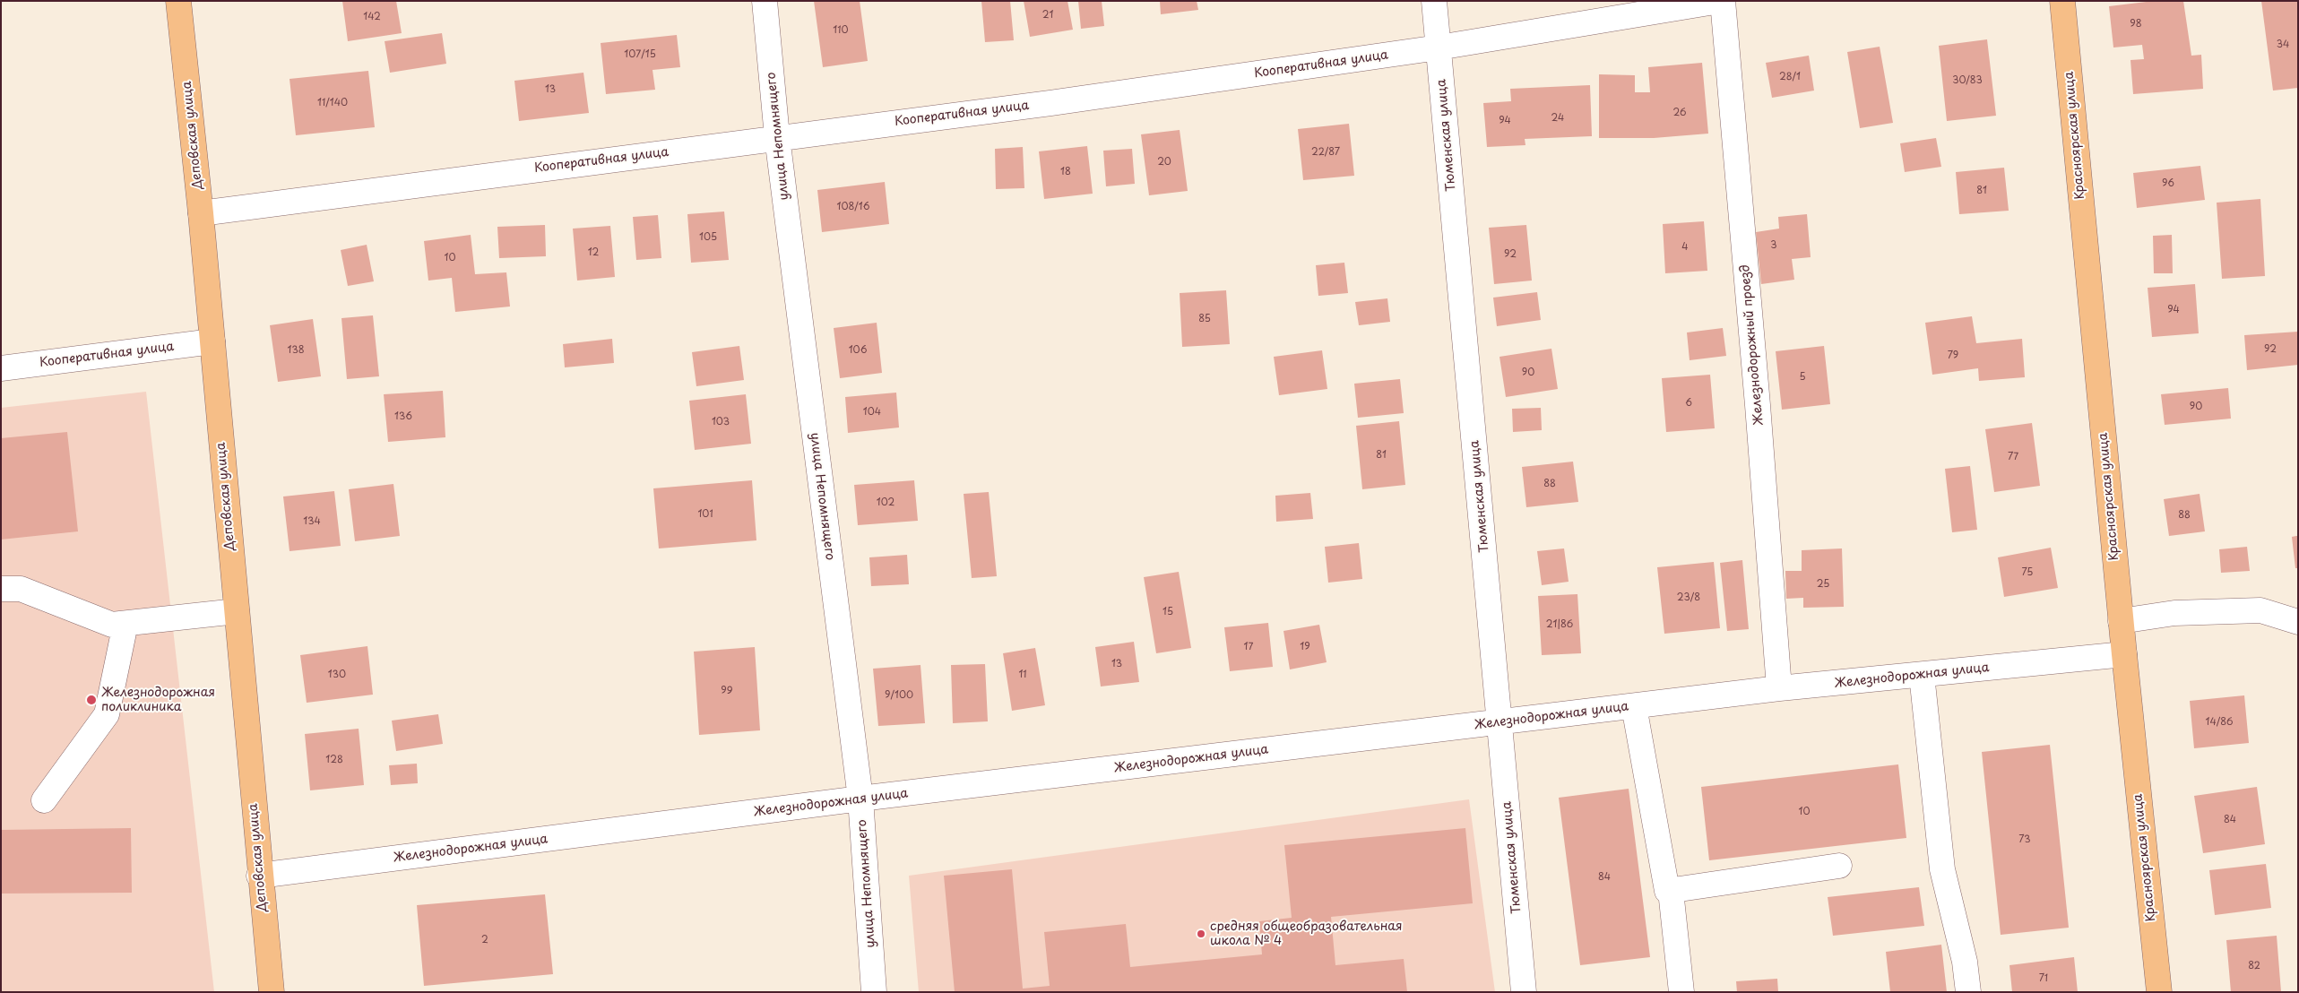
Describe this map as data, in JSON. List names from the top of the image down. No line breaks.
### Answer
{"streets":{"main road":["Деповская улица","Красноярская улица"],"street":["Кооперативная улица","Тюменская улица","улица Непомнящего","Железнодорожный проезд","Железнодорожная улица"]},"crossings":[["Кооперативная улица","Деповская улица"],["Кооперативная улица","Тюменская улица"],["Кооперативная улица","улица Непомнящего"],["Кооперативная улица","Железнодорожный проезд"],["Деповская улица","Железнодорожная улица"],["Тюменская улица","Железнодорожная улица"],["Красноярская улица","Железнодорожная улица"],["улица Непомнящего","Железнодорожная улица"],["Железнодорожный проезд","Железнодорожная улица"]],"places":["Железнодорожная поликлиника","средняя общеобразовательная школа № 4"],"house_numbers":["21","142","98","110","34","107/15","28/1","30/83","13","11/140","26","24","94","22/87","20","18","96","81","108/16","105","3","4","12","92","10","94","85","92","138","106","79","90","5","6","90","104","136","103","81","77","88","102","101","88","134","75","25","23/8","15","21|86","17","19","13","130","11","99","9/100","14/86","128","10","84","73","84","2","82","71"]}
